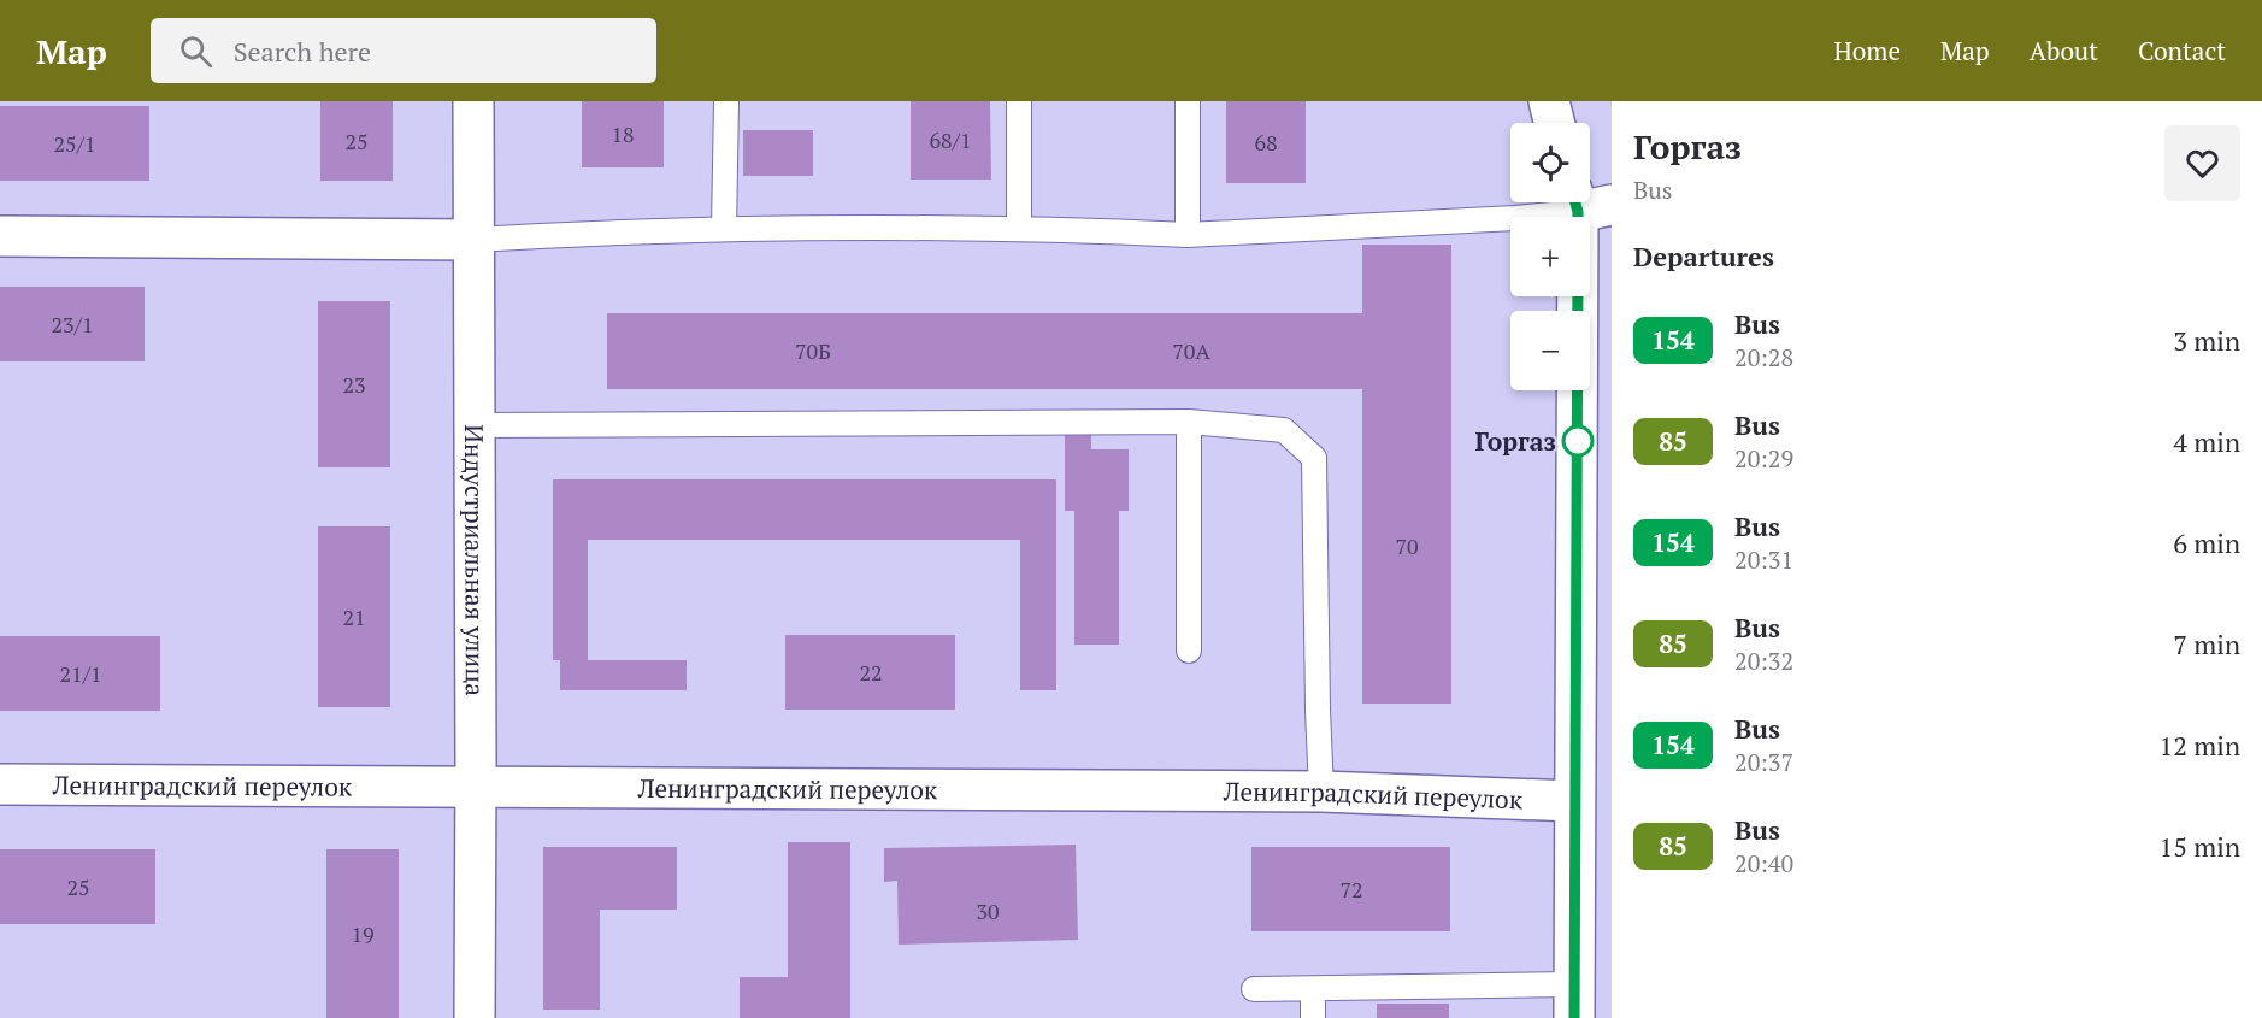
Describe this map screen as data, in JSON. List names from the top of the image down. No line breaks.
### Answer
{"streets":{"street":["Индустриальная улица","Ленинградский переулок"]},"crossings":[["Индустриальная улица","Ленинградский переулок"]],"places":["Горгаз"],"lines":["bus line 154"],"house_numbers":["18","68/1","25","68","25/1","23/1","70Б","70А","23","70","21","22","21/1","25","72","30","19"],"page":{"header":"Map","search":"Search here","nav":["Home","Map","About","Contact"],"heading":[["Горгаз","Bus"],"Departures"],"map_buttons":["+","−"],"list":[{"mark":"154","name":"Bus","note":"20:28","value":"3 min"},{"mark":"85","name":"Bus","note":"20:29","value":"4 min"},{"mark":"154","name":"Bus","note":"20:31","value":"6 min"},{"mark":"85","name":"Bus","note":"20:32","value":"7 min"},{"mark":"154","name":"Bus","note":"20:37","value":"12 min"},{"mark":"85","name":"Bus","note":"20:40","value":"15 min"}]}}
